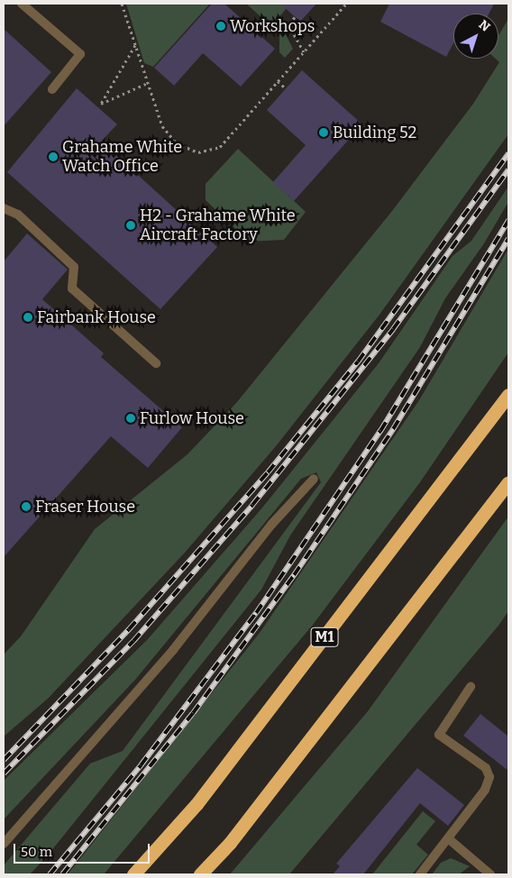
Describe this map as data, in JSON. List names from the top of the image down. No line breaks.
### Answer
{"streets":{"highway":["M1"]},"places":["Workshops","Building 52","Grahame White Watch Office","H2 - Grahame White Aircraft Factory","Fairbank House","Furlow House","Fraser House"],"scale_bar":"50 m","north":"top right"}
